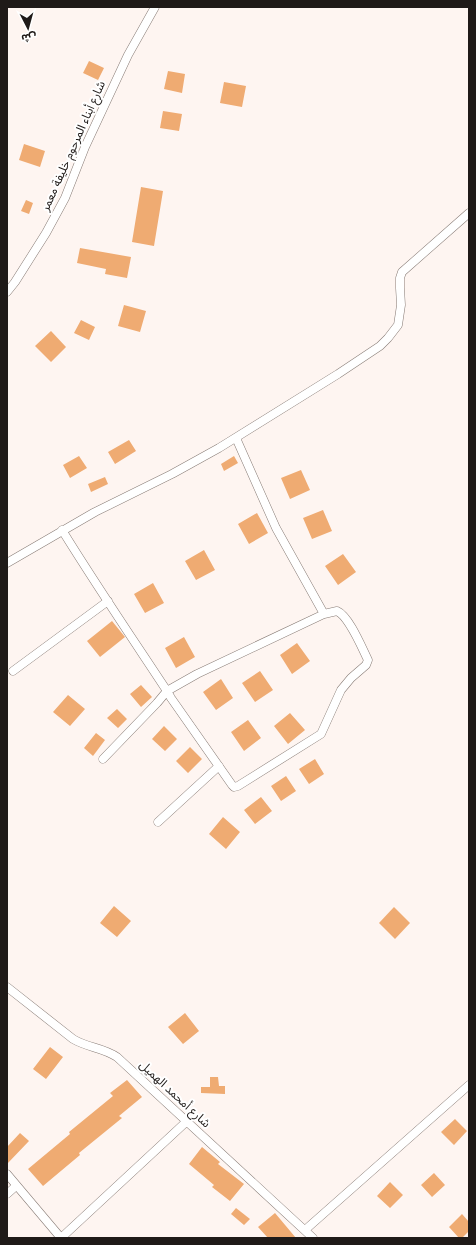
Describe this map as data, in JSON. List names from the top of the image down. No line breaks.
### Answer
{"streets":{"street":["شارع أبناء المرحوم خليفة معمر","شارع أمحمد الهميل"]},"north":"bottom"}
